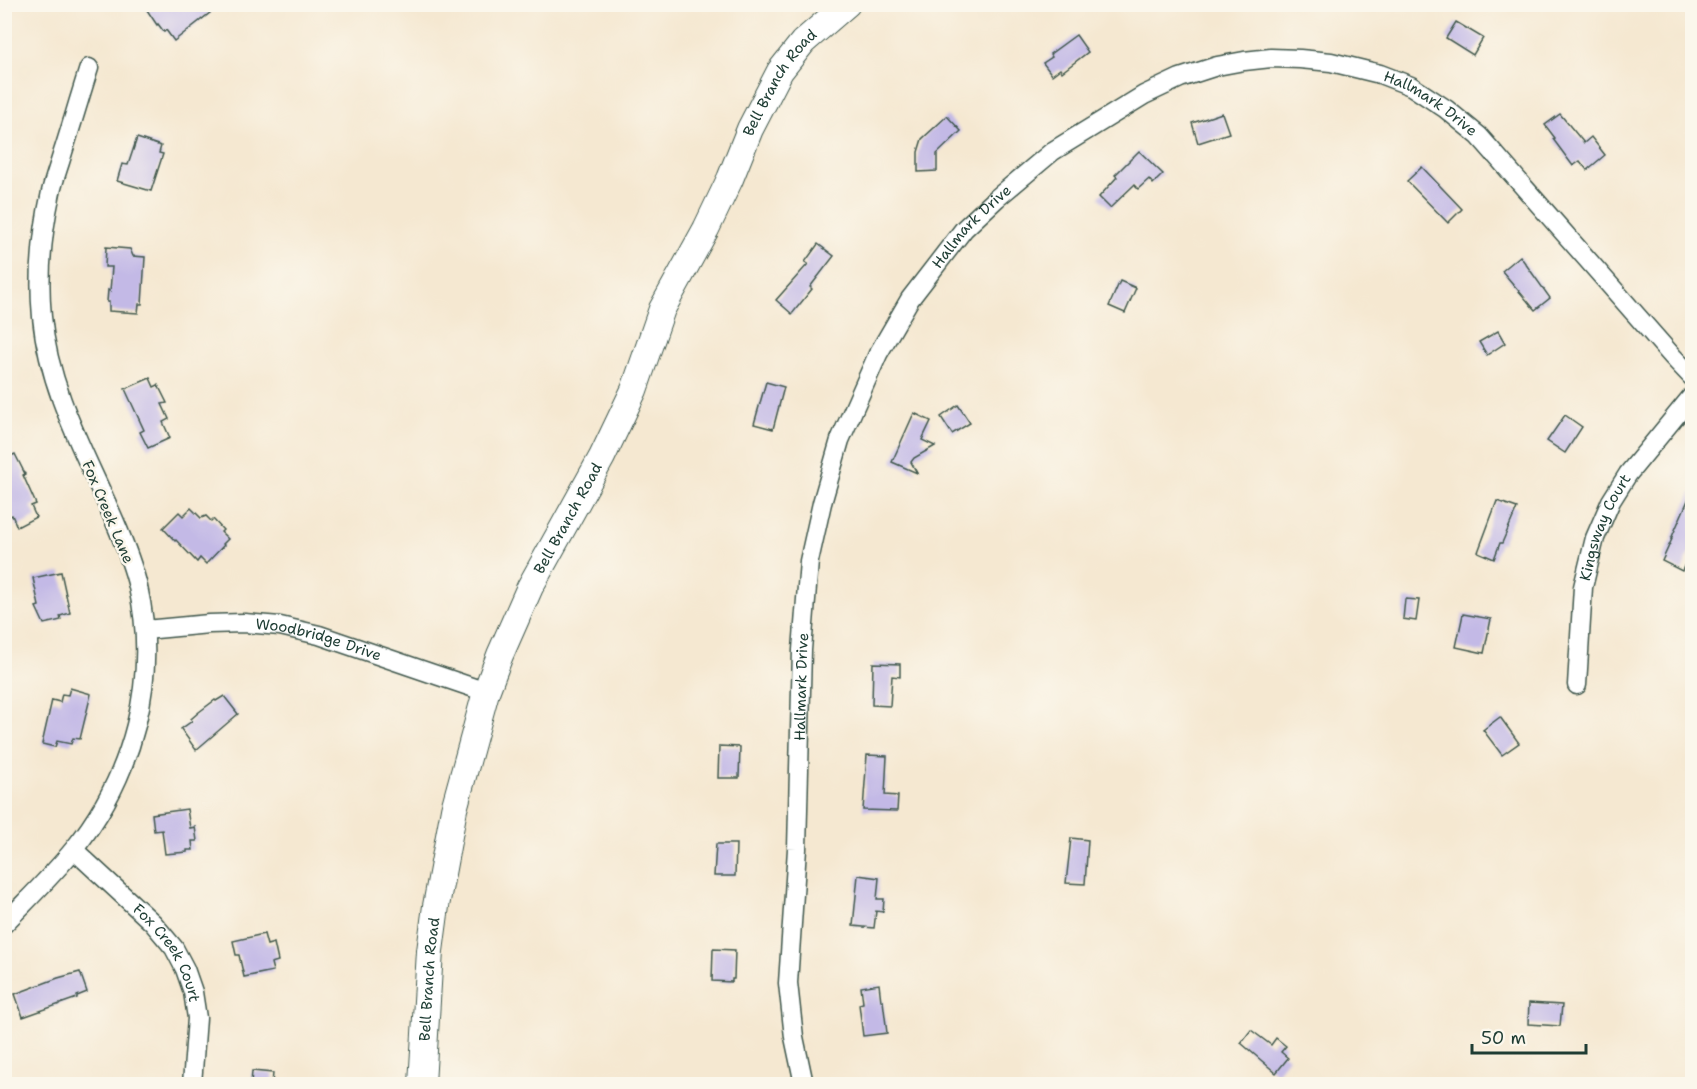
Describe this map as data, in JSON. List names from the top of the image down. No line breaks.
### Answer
{"streets":{"street":["Bell Branch Road","Hallmark Drive","Fox Creek Lane","Kingsway Court","Woodbridge Drive","Fox Creek Court"]},"crossings":[["Bell Branch Road","Woodbridge Drive"],["Fox Creek Lane","Woodbridge Drive"],["Fox Creek Lane","Fox Creek Court"]],"scale_bar":"50 m"}
